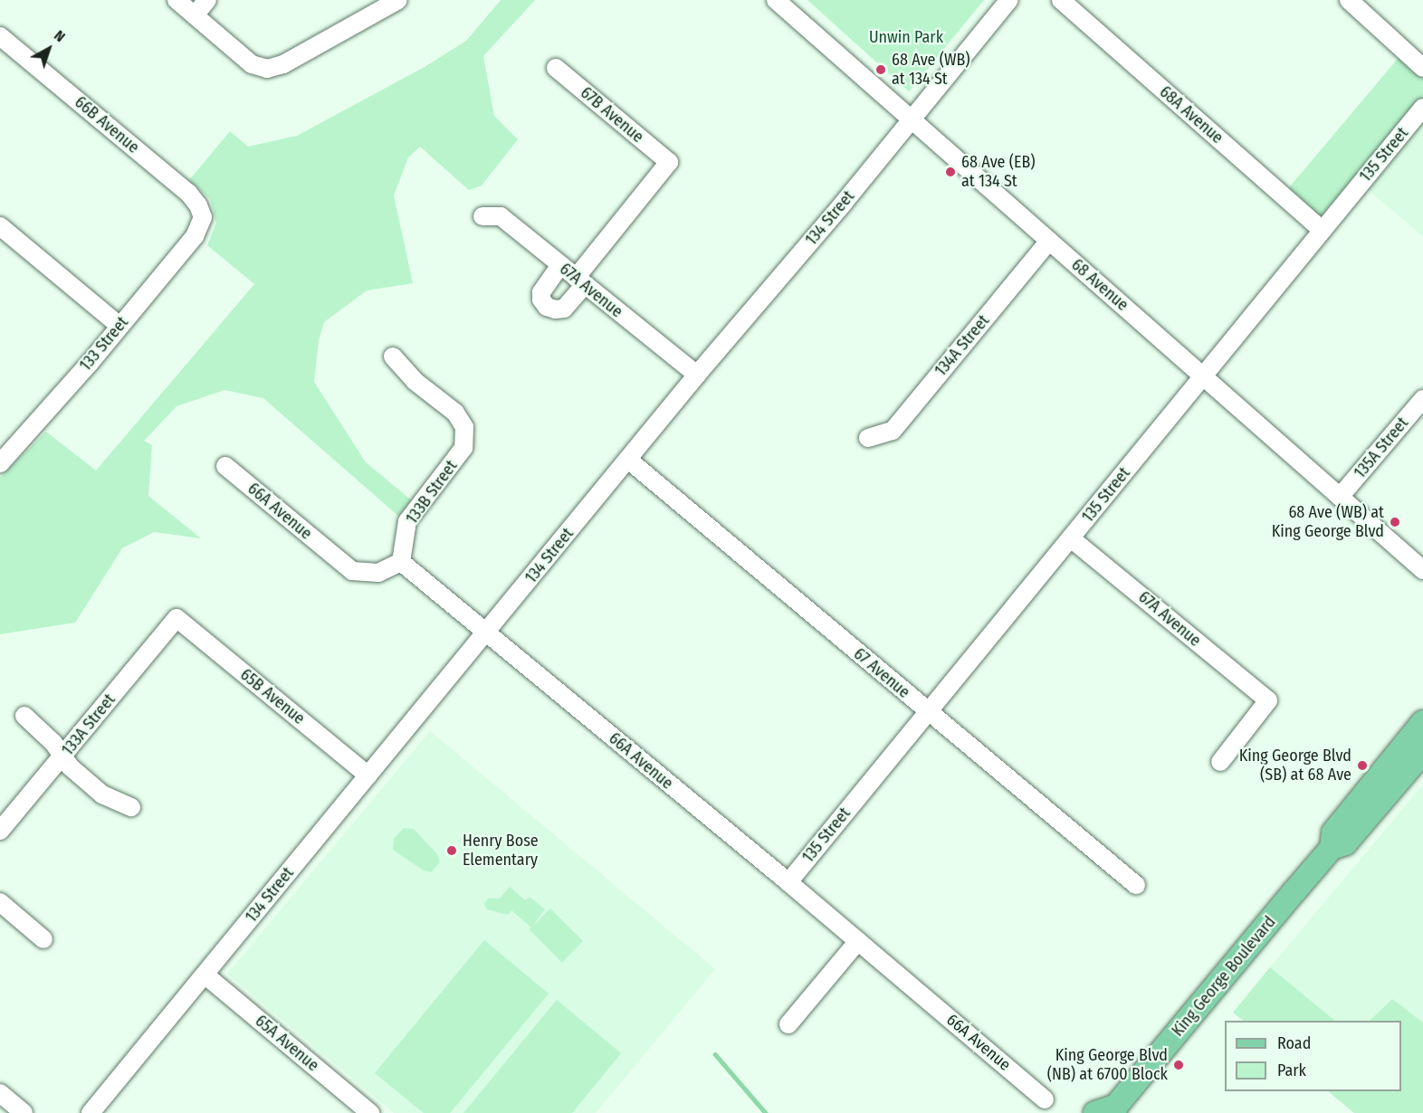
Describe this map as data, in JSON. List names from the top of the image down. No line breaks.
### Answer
{"streets":{"main road":["King George Boulevard"],"street":["67B Avenue","68A Avenue","66B Avenue","135 Street","134 Street","68 Avenue","67A Avenue","133 Street","134A Street","135A Street","133B Street","66A Avenue","67 Avenue","65B Avenue","133A Street","65A Avenue"]},"crossings":[["67B Avenue","67A Avenue"],["68A Avenue","135 Street"],["66B Avenue","133 Street"],["135 Street","68 Avenue"],["135 Street","67A Avenue"],["135 Street","66A Avenue"],["135 Street","67 Avenue"],["134 Street","68 Avenue"],["134 Street","67A Avenue"],["134 Street","66A Avenue"],["134 Street","67 Avenue"],["134 Street","65B Avenue"],["134 Street","65A Avenue"],["68 Avenue","134A Street"],["68 Avenue","135A Street"],["133B Street","66A Avenue"],["65B Avenue","133A Street"]],"parks":["Unwin Park"],"places":["68 Ave (WB) at 134 St","68 Ave (EB) at 134 St","68 Ave (WB) at King George Blvd","King George Blvd (SB) at 68 Ave","Henry Bose Elementary","King George Blvd (NB) at 6700 Block"],"legend":["Road","Park"],"north":"top right"}
